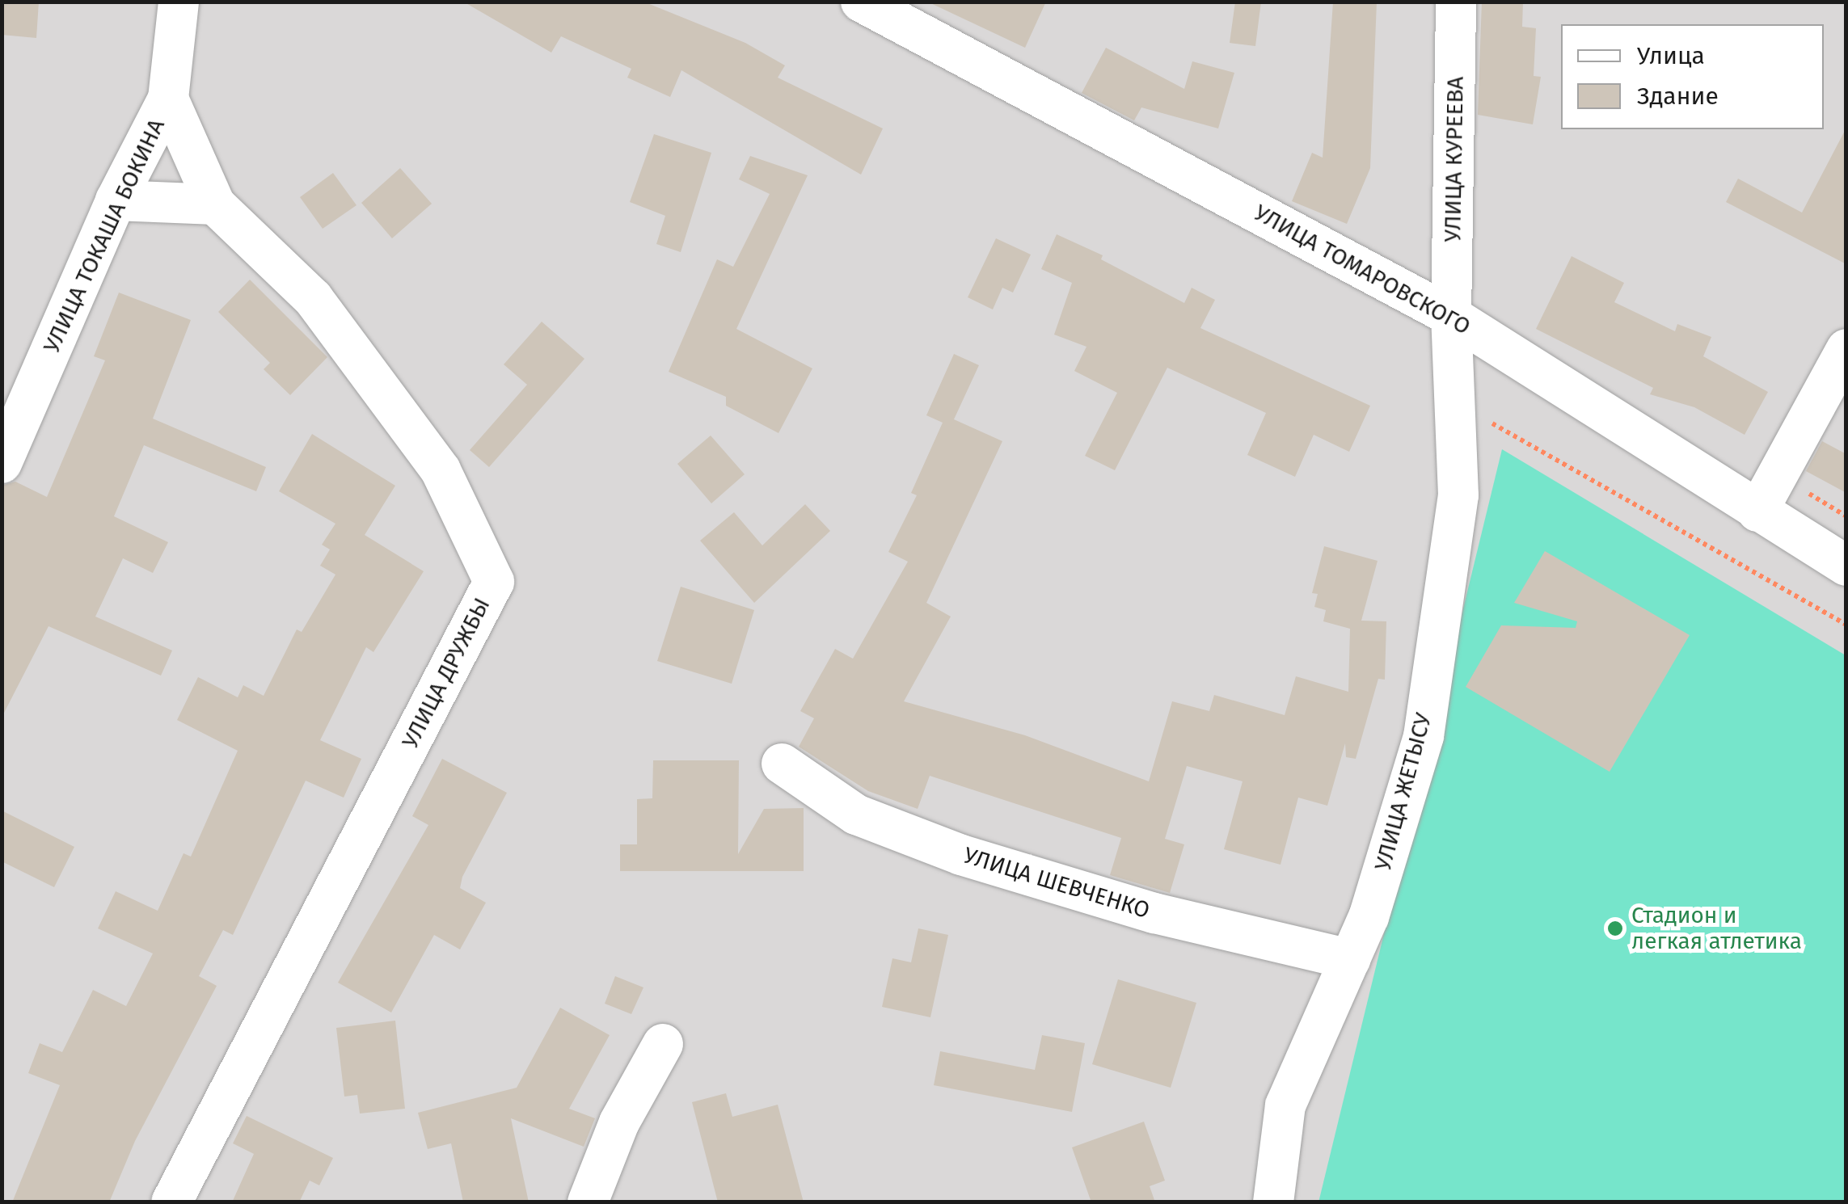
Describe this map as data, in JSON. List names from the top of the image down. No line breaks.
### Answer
{"streets":{"street":["УЛИЦА КУРЕЕВА","УЛИЦА ТОКАША БОКИНА","УЛИЦА ТОМАРОВСКОГО","УЛИЦА ДРУЖБЫ","УЛИЦА ЖЕТЫСУ","УЛИЦА ШЕВЧЕНКО"]},"crossings":[["УЛИЦА КУРЕЕВА","УЛИЦА ТОМАРОВСКОГО"],["УЛИЦА КУРЕЕВА","УЛИЦА ЖЕТЫСУ"],["УЛИЦА ТОКАША БОКИНА","УЛИЦА ДРУЖБЫ"],["УЛИЦА ТОМАРОВСКОГО","УЛИЦА ЖЕТЫСУ"],["УЛИЦА ЖЕТЫСУ","УЛИЦА ШЕВЧЕНКО"]],"places":["Стадион и легкая атлетика"],"legend":["Улица","Здание"]}
